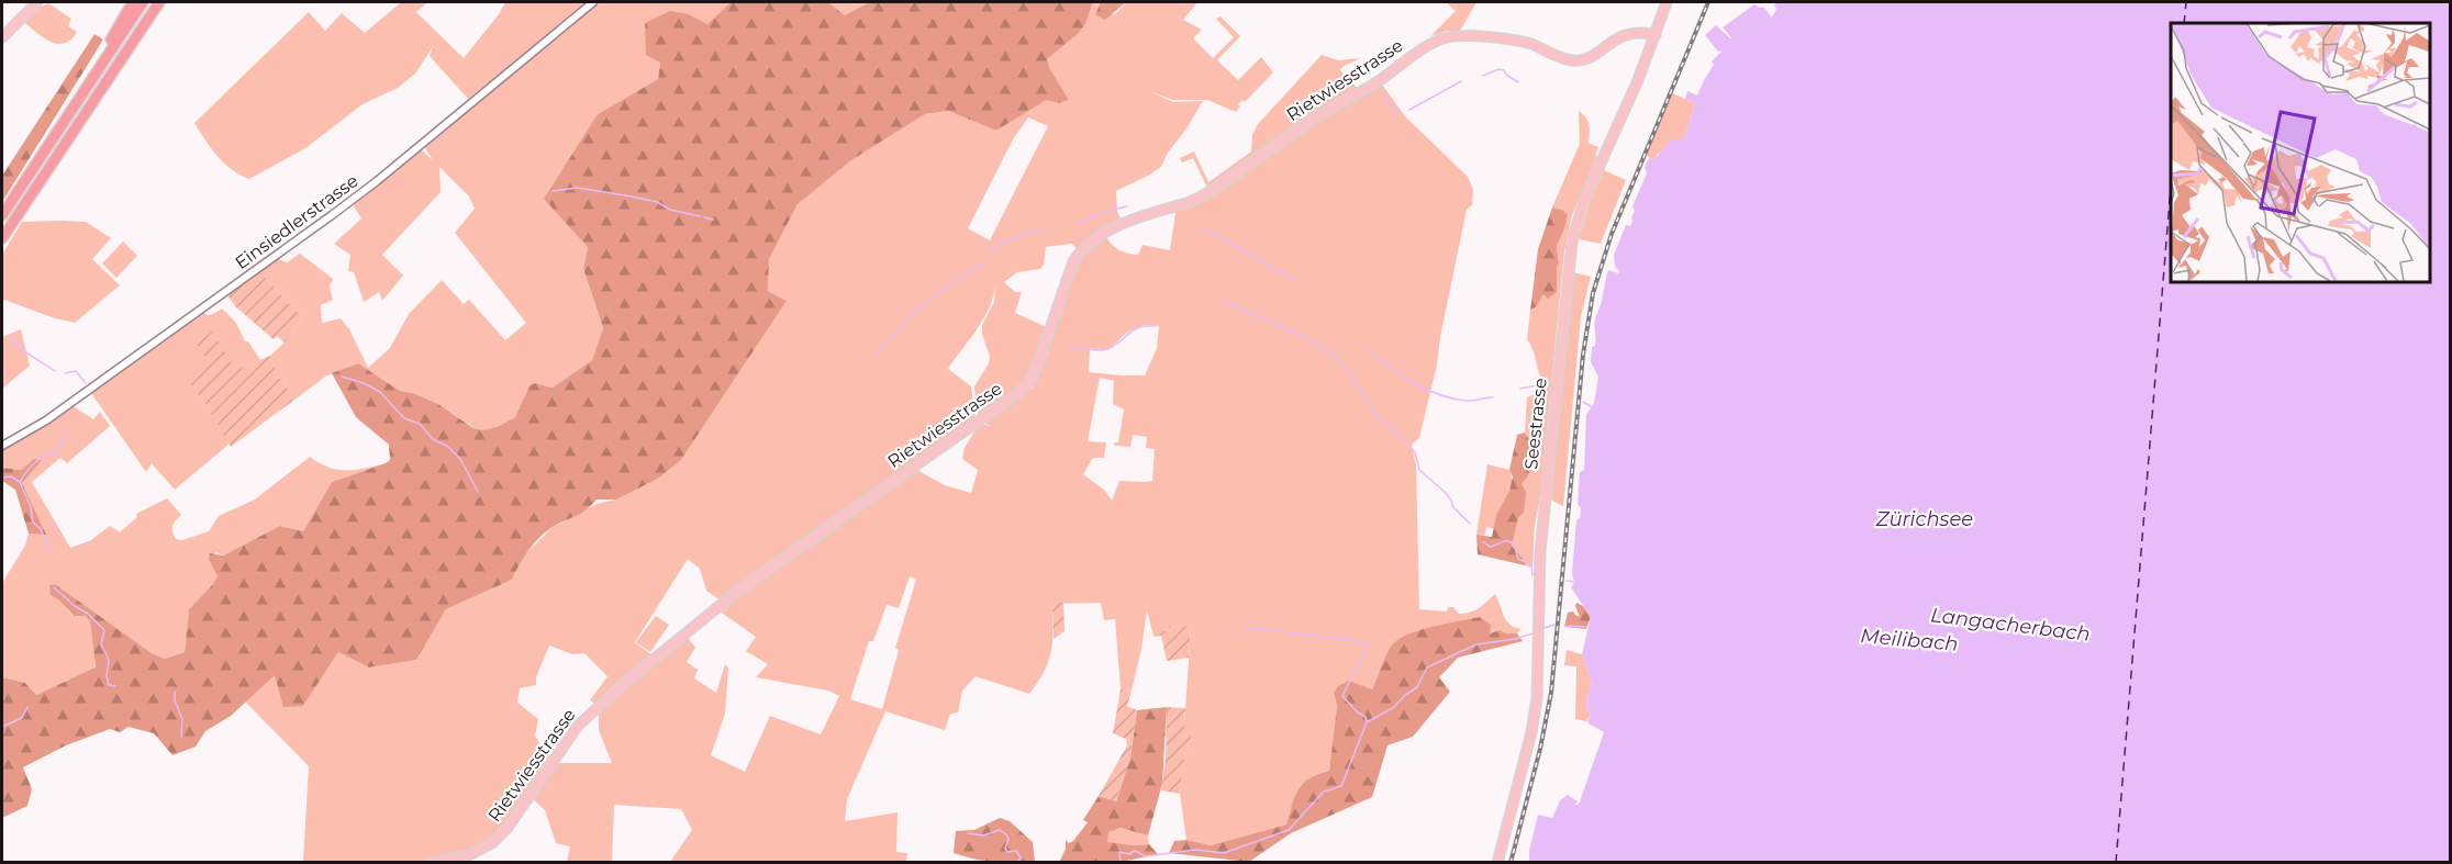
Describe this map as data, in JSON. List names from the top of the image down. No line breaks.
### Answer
{"streets":{"main road":["Rietwiesstrasse","Seestrasse"],"street":["Einsiedlerstrasse"]},"crossings":[["Rietwiesstrasse","Seestrasse"]],"water":["Zürichsee","Langacherbach","Meilibach"]}
